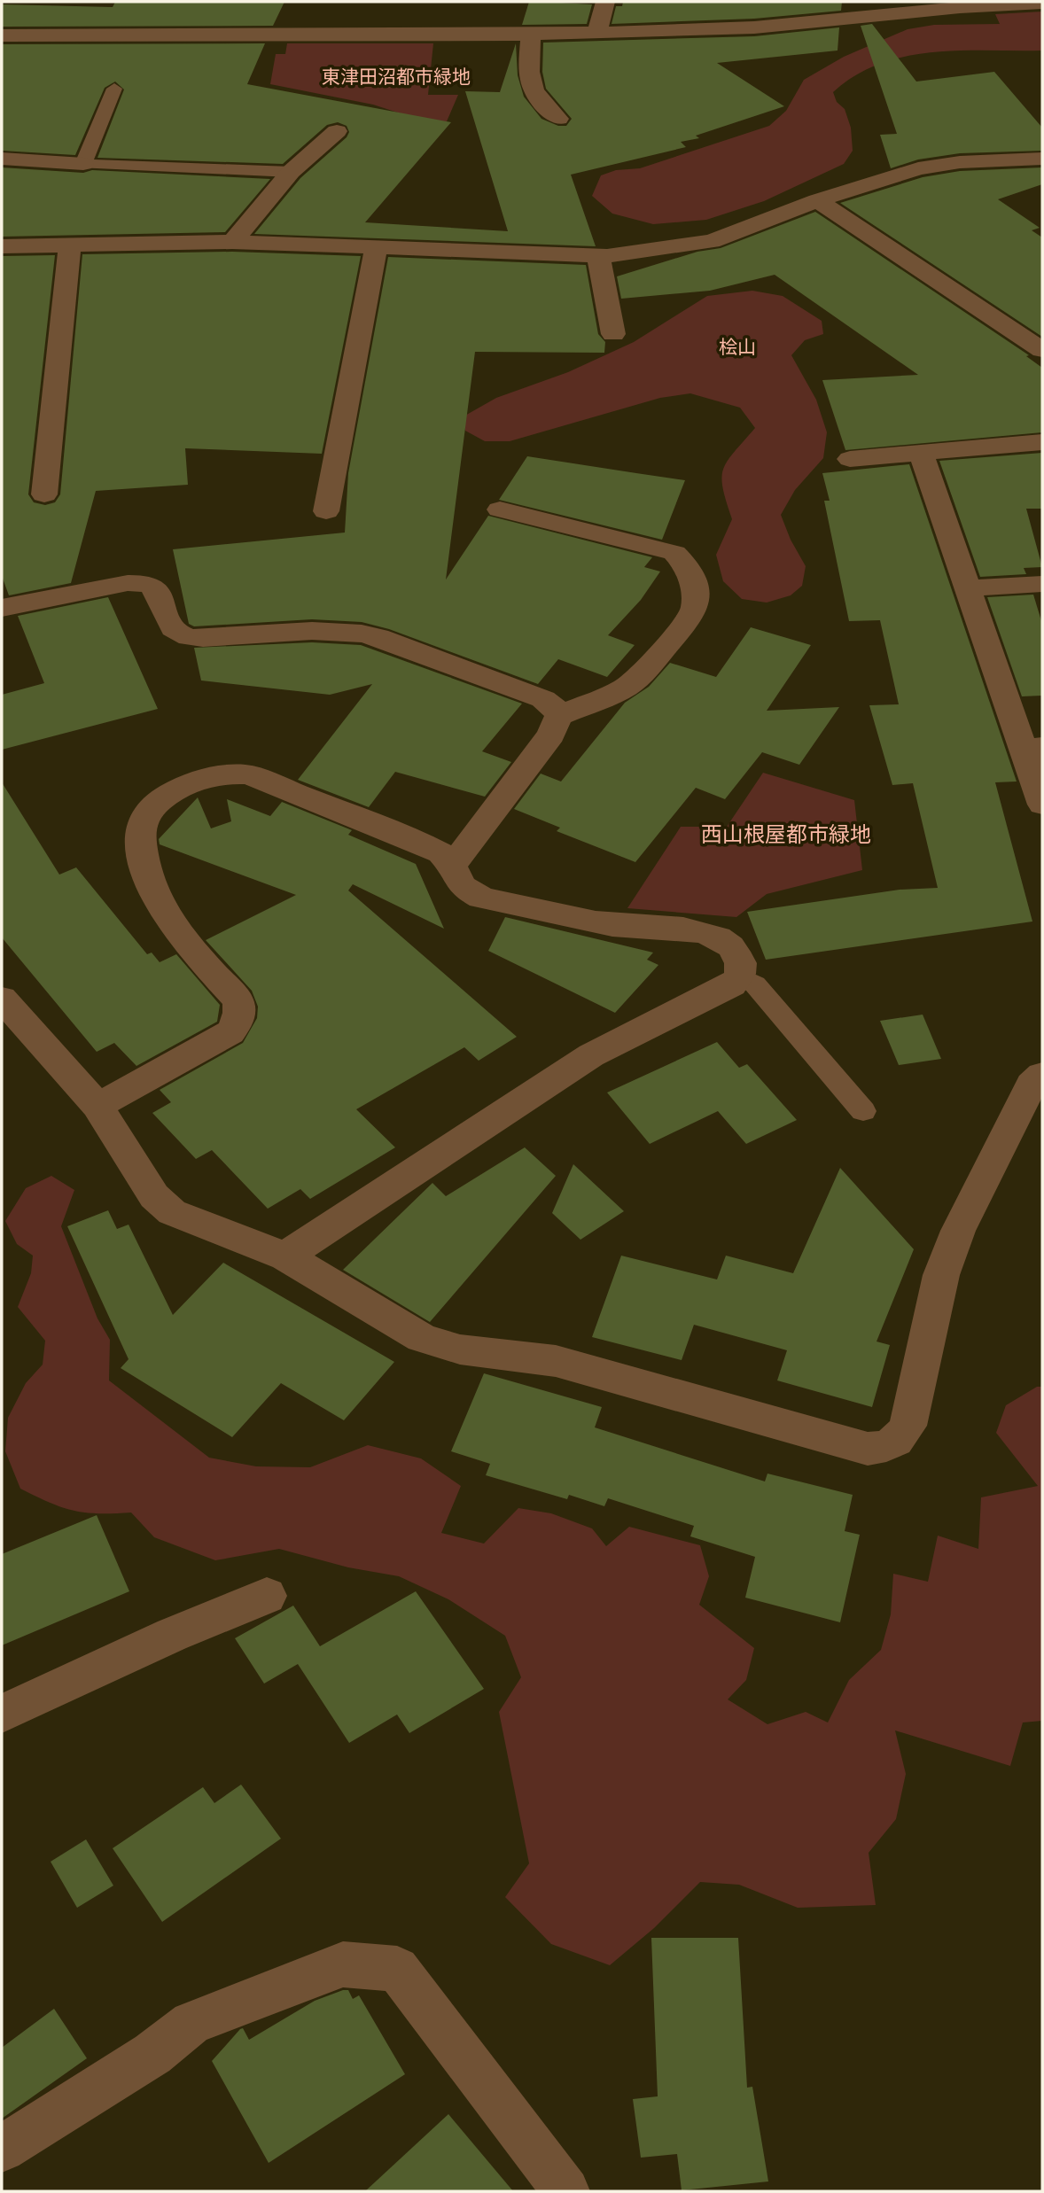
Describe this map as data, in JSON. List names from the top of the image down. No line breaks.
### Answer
{"parks":["東津田沼都市緑地","桧山","西山根屋都市緑地"]}
